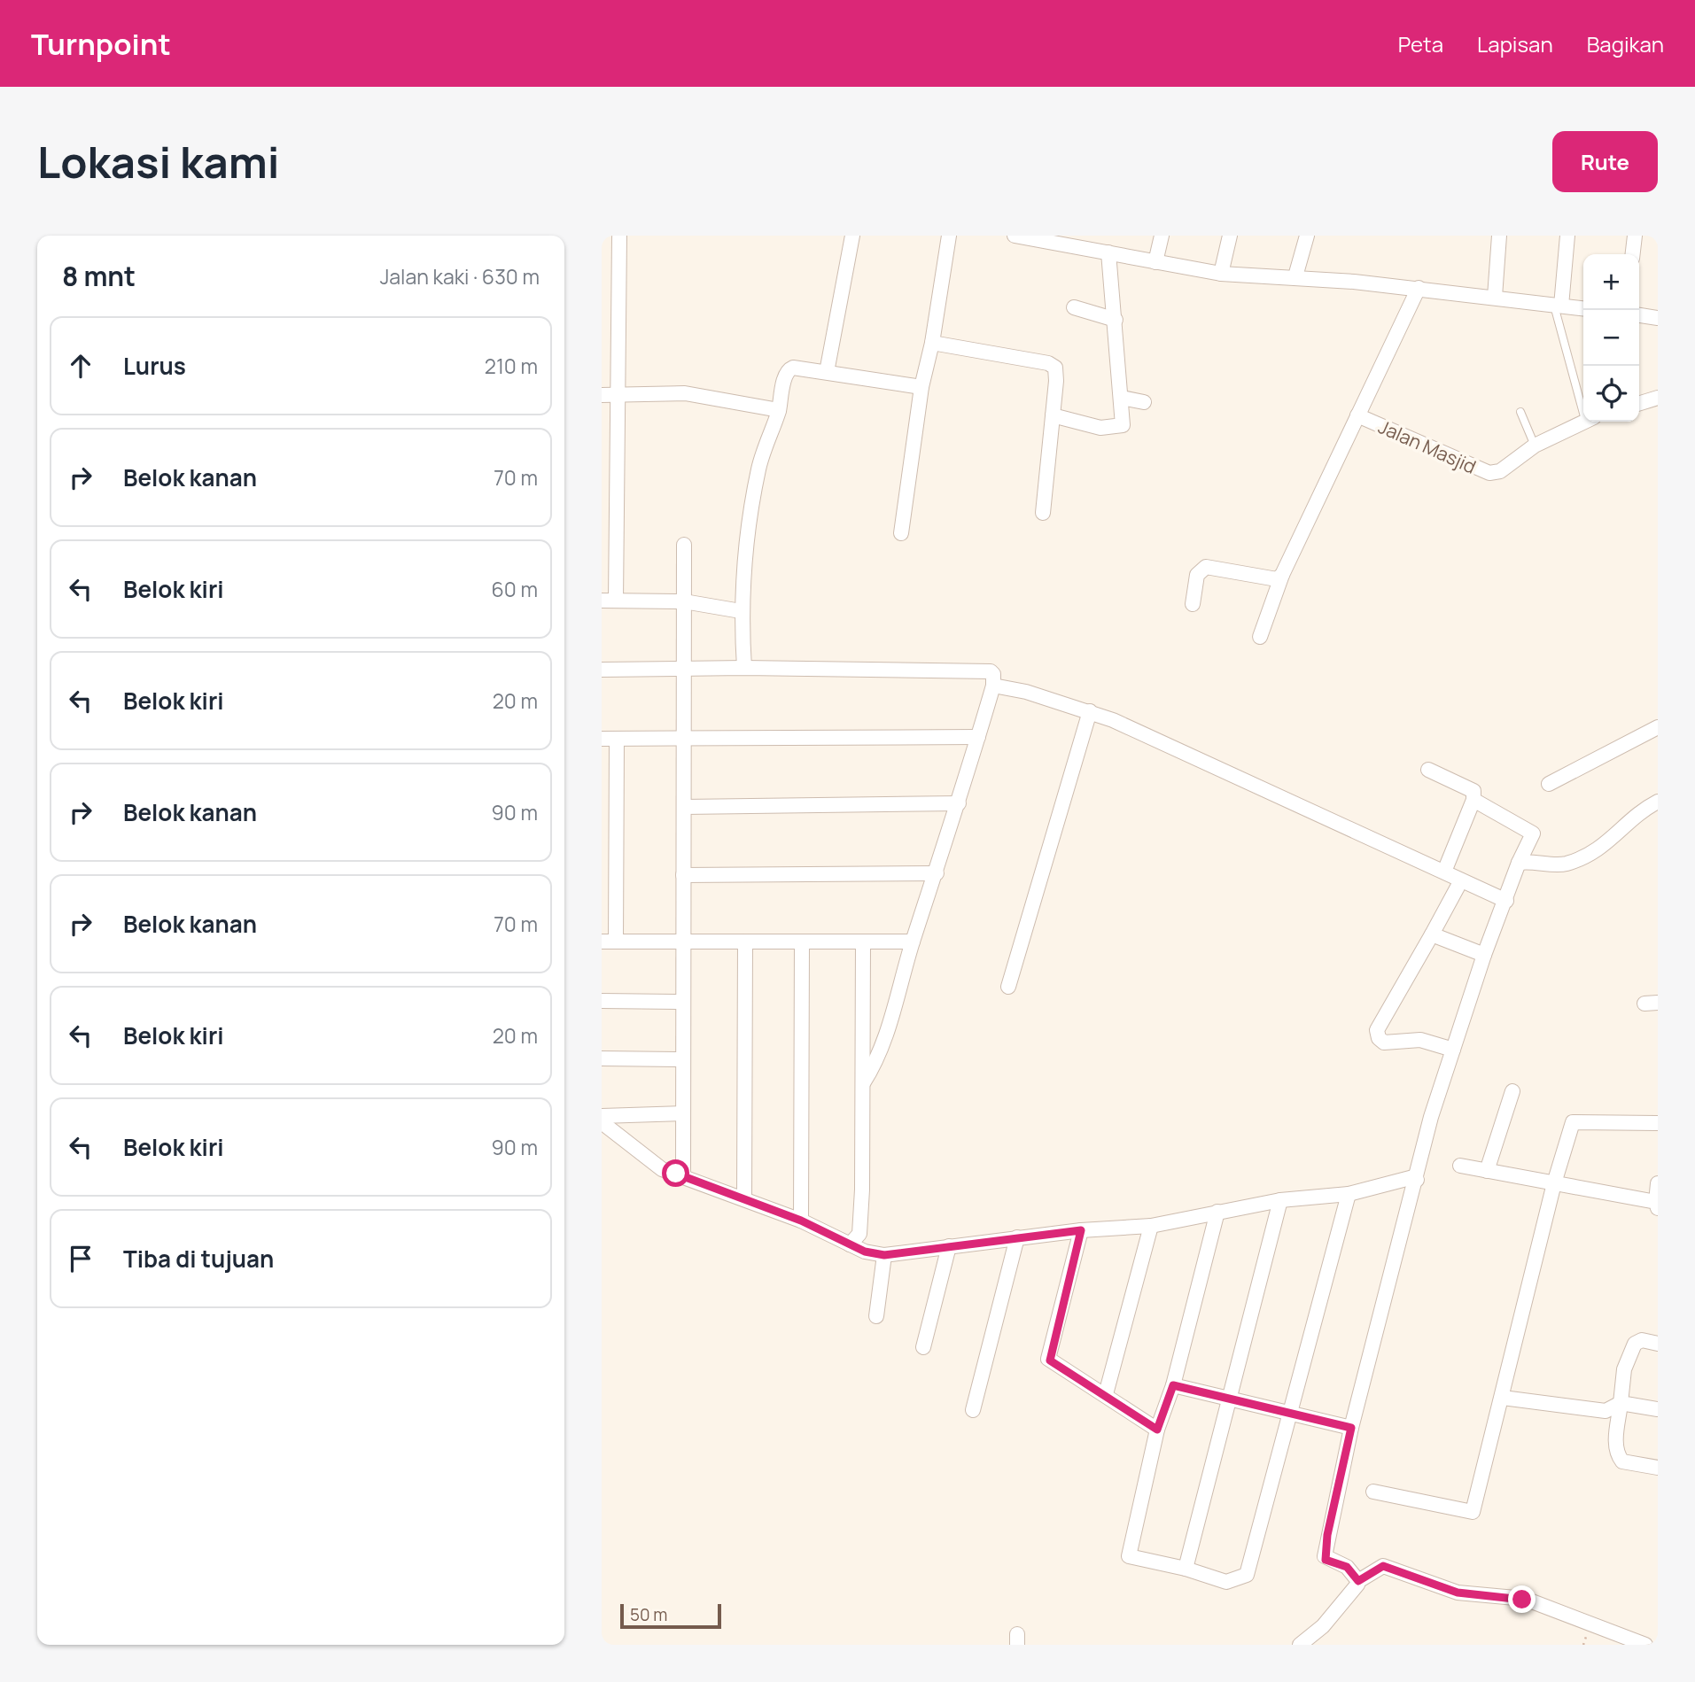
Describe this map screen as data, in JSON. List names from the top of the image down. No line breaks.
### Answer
{"streets":{"street":["Jalan Masjid"]},"scale_bar":"50 m","page":{"header":"Turnpoint","nav":["Peta","Lapisan","Bagikan"],"buttons":"Rute","title":"Lokasi kami","heading":["8 mnt","Jalan kaki · 630 m"],"map_buttons":["+","−"],"list":[["Lurus","210 m"],["Belok kanan","70 m"],["Belok kiri","60 m"],["Belok kiri","20 m"],["Belok kanan","90 m"],["Belok kanan","70 m"],["Belok kiri","20 m"],["Belok kiri","90 m"],"Tiba di tujuan"],"scale":"50 m"}}
